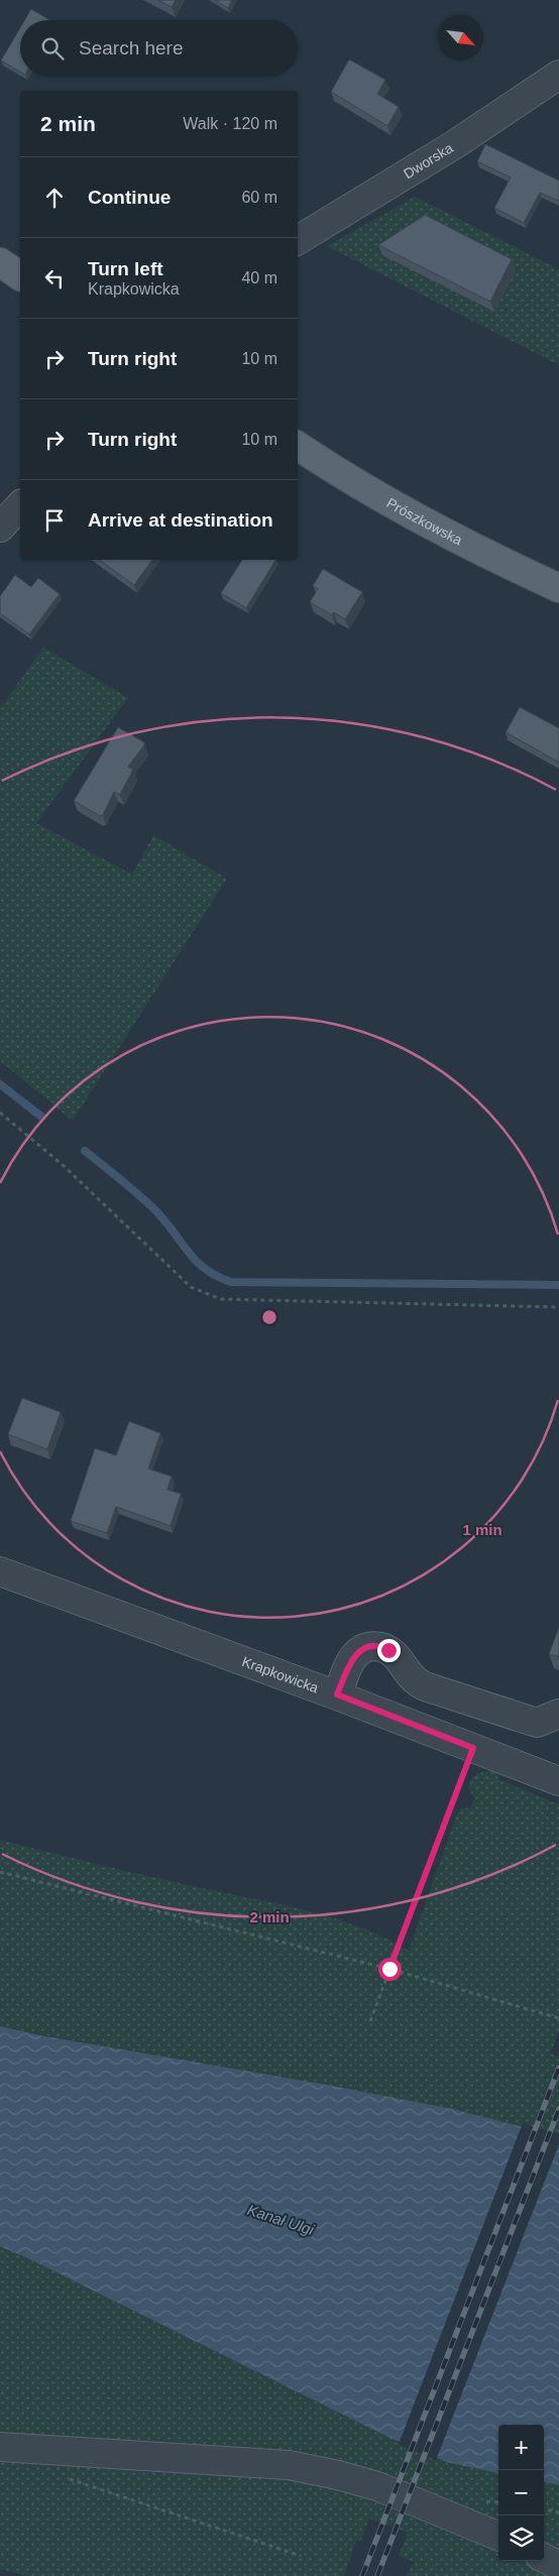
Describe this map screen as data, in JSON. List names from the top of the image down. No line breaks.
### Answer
{"streets":{"main road":["Prószkowska"],"street":["Dworska","Krapkowicka"]},"water":["Kanał Ulgi"],"north":"bottom right","page":{"search":"Search here","heading":["2 min","Walk · 120 m"],"list":[["Continue","60 m"],["Turn left","Krapkowicka","40 m"],["Turn right","10 m"],["Turn right","10 m"],"Arrive at destination"],"map_buttons":["+","−"]},"rings":["1 min","2 min"]}
